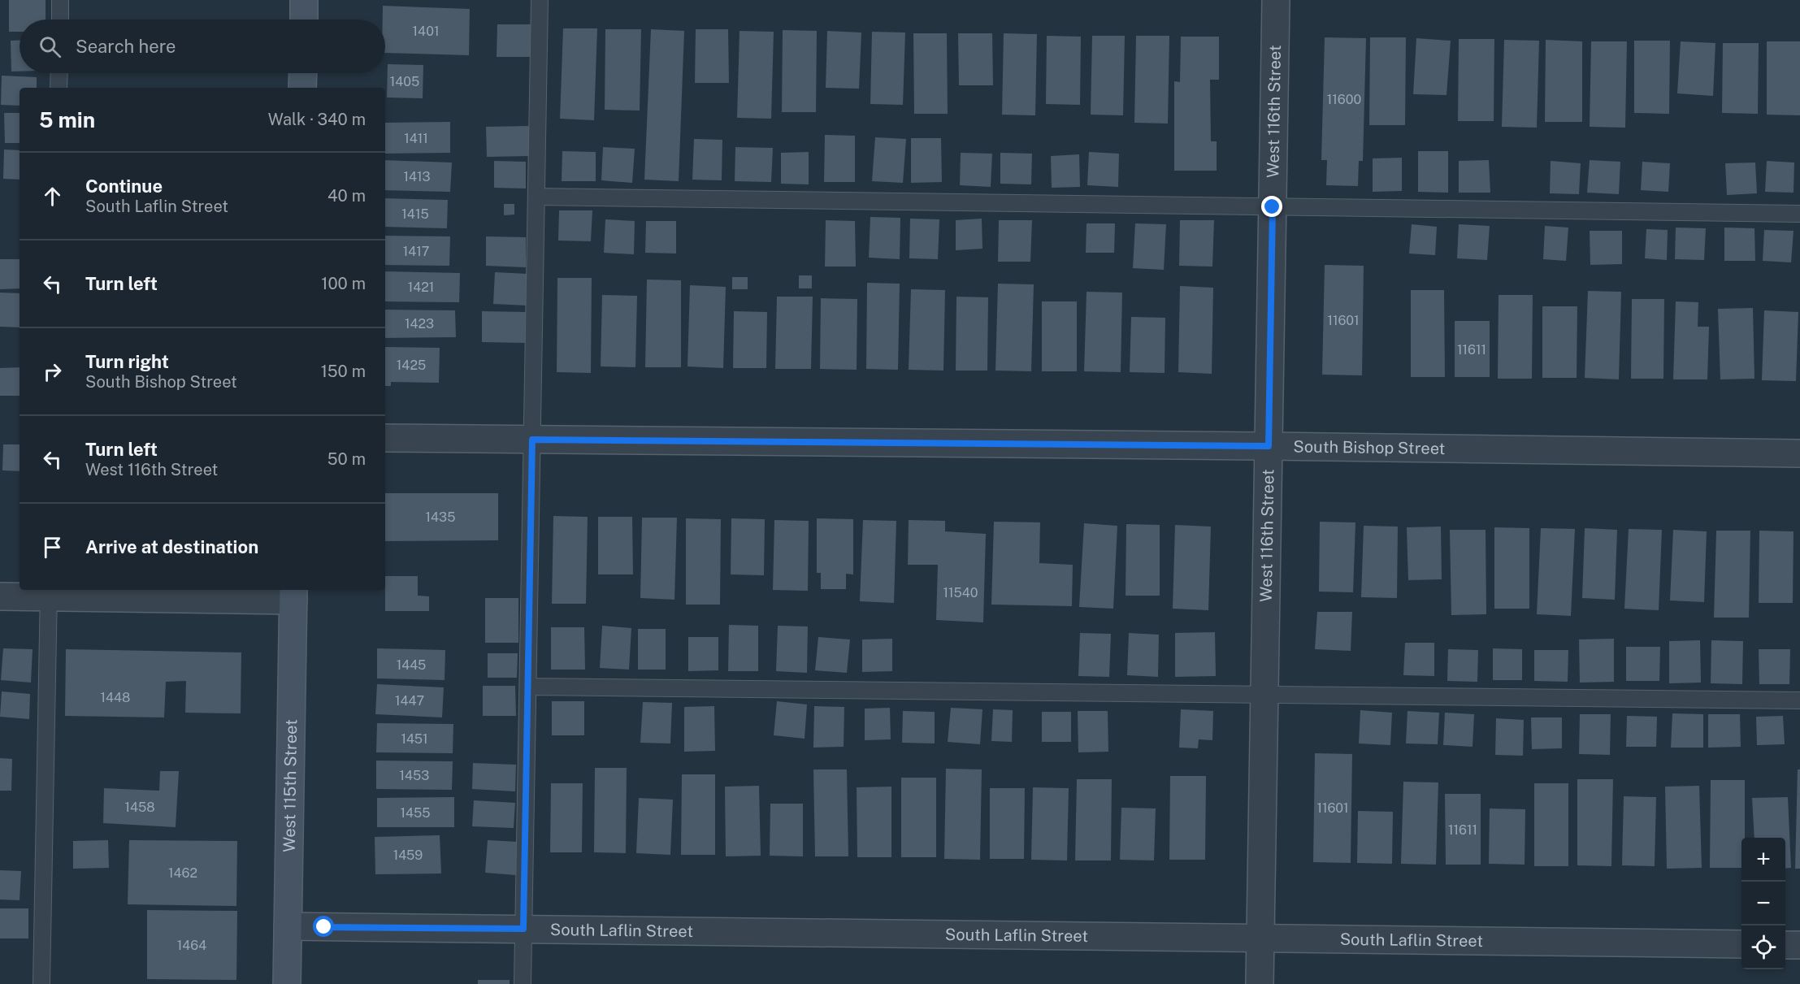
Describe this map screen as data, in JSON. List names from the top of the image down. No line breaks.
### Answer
{"streets":{"street":["West 116th Street","South Bishop Street","West 115th Street","South Laflin Street"]},"crossings":[["West 116th Street","South Bishop Street"],["West 116th Street","South Laflin Street"],["West 115th Street","South Laflin Street"]],"house_numbers":["1401","1405","11600","1411","1413","1415","1417","1421","11601","1423","11611","1425","1435","11540","1445","1448","1447","1451","1453","1458","11601","1455","11611","1459","1462","1464"],"page":{"search":"Search here","heading":["5 min","Walk · 340 m"],"list":[["Continue","South Laflin Street","40 m"],["Turn left","100 m"],["Turn right","South Bishop Street","150 m"],["Turn left","West 116th Street","50 m"],"Arrive at destination"],"map_buttons":["+","−"]}}
